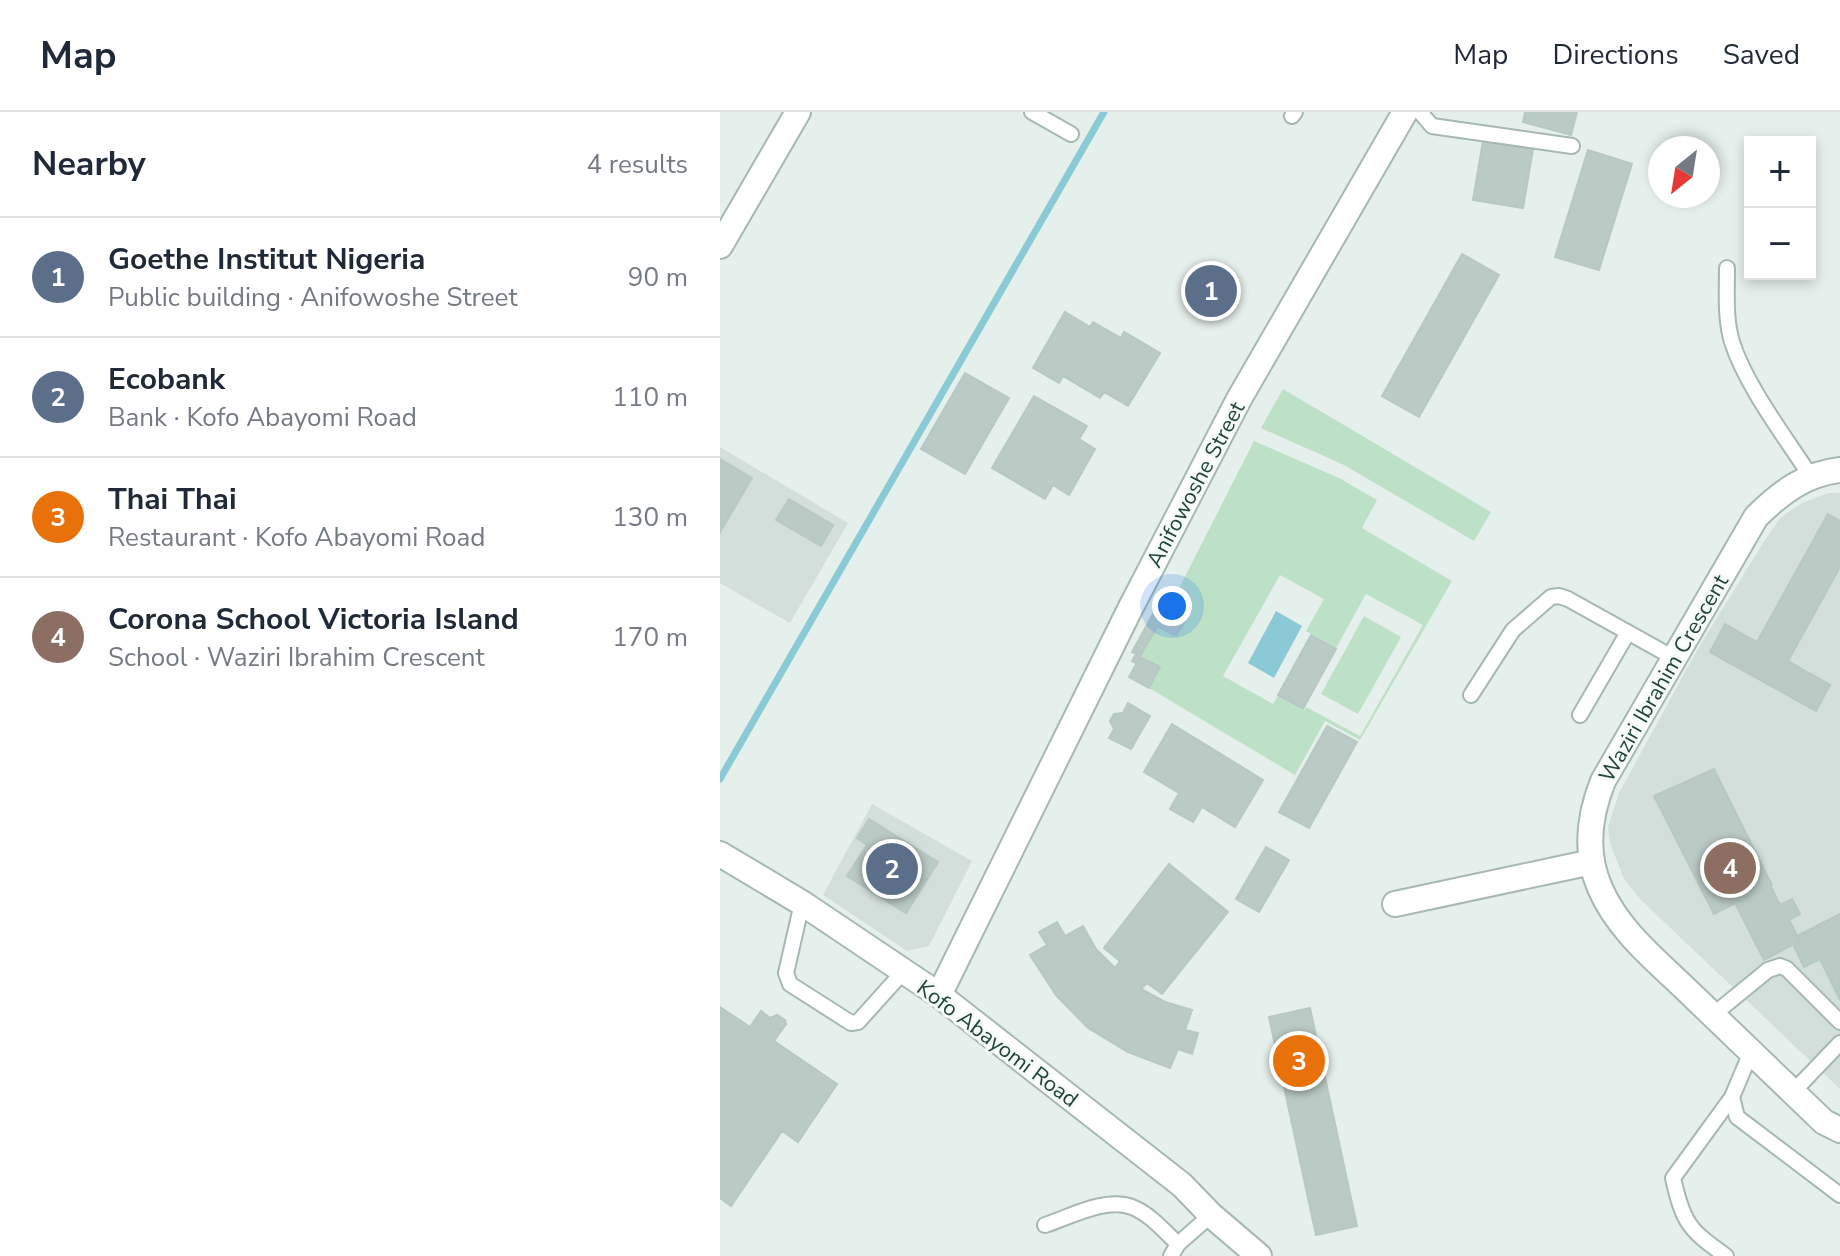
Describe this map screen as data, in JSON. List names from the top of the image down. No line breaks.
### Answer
{"streets":{"street":["Anifowoshe Street","Waziri Ibrahim Crescent","Kofo Abayomi Road"]},"crossings":[["Anifowoshe Street","Kofo Abayomi Road"]],"north":"bottom left","page":{"header":"Map","nav":["Map","Directions","Saved"],"heading":["Nearby","4 results"],"map_buttons":["+","−"],"list":[{"mark":"1","name":"Goethe Institut Nigeria","note":"Public building · Anifowoshe Street","value":"90 m"},{"mark":"2","name":"Ecobank","note":"Bank · Kofo Abayomi Road","value":"110 m"},{"mark":"3","name":"Thai Thai","note":"Restaurant · Kofo Abayomi Road","value":"130 m"},{"mark":"4","name":"Corona School Victoria Island","note":"School · Waziri Ibrahim Crescent","value":"170 m"}],"pins":["1","4","2","3"]}}
